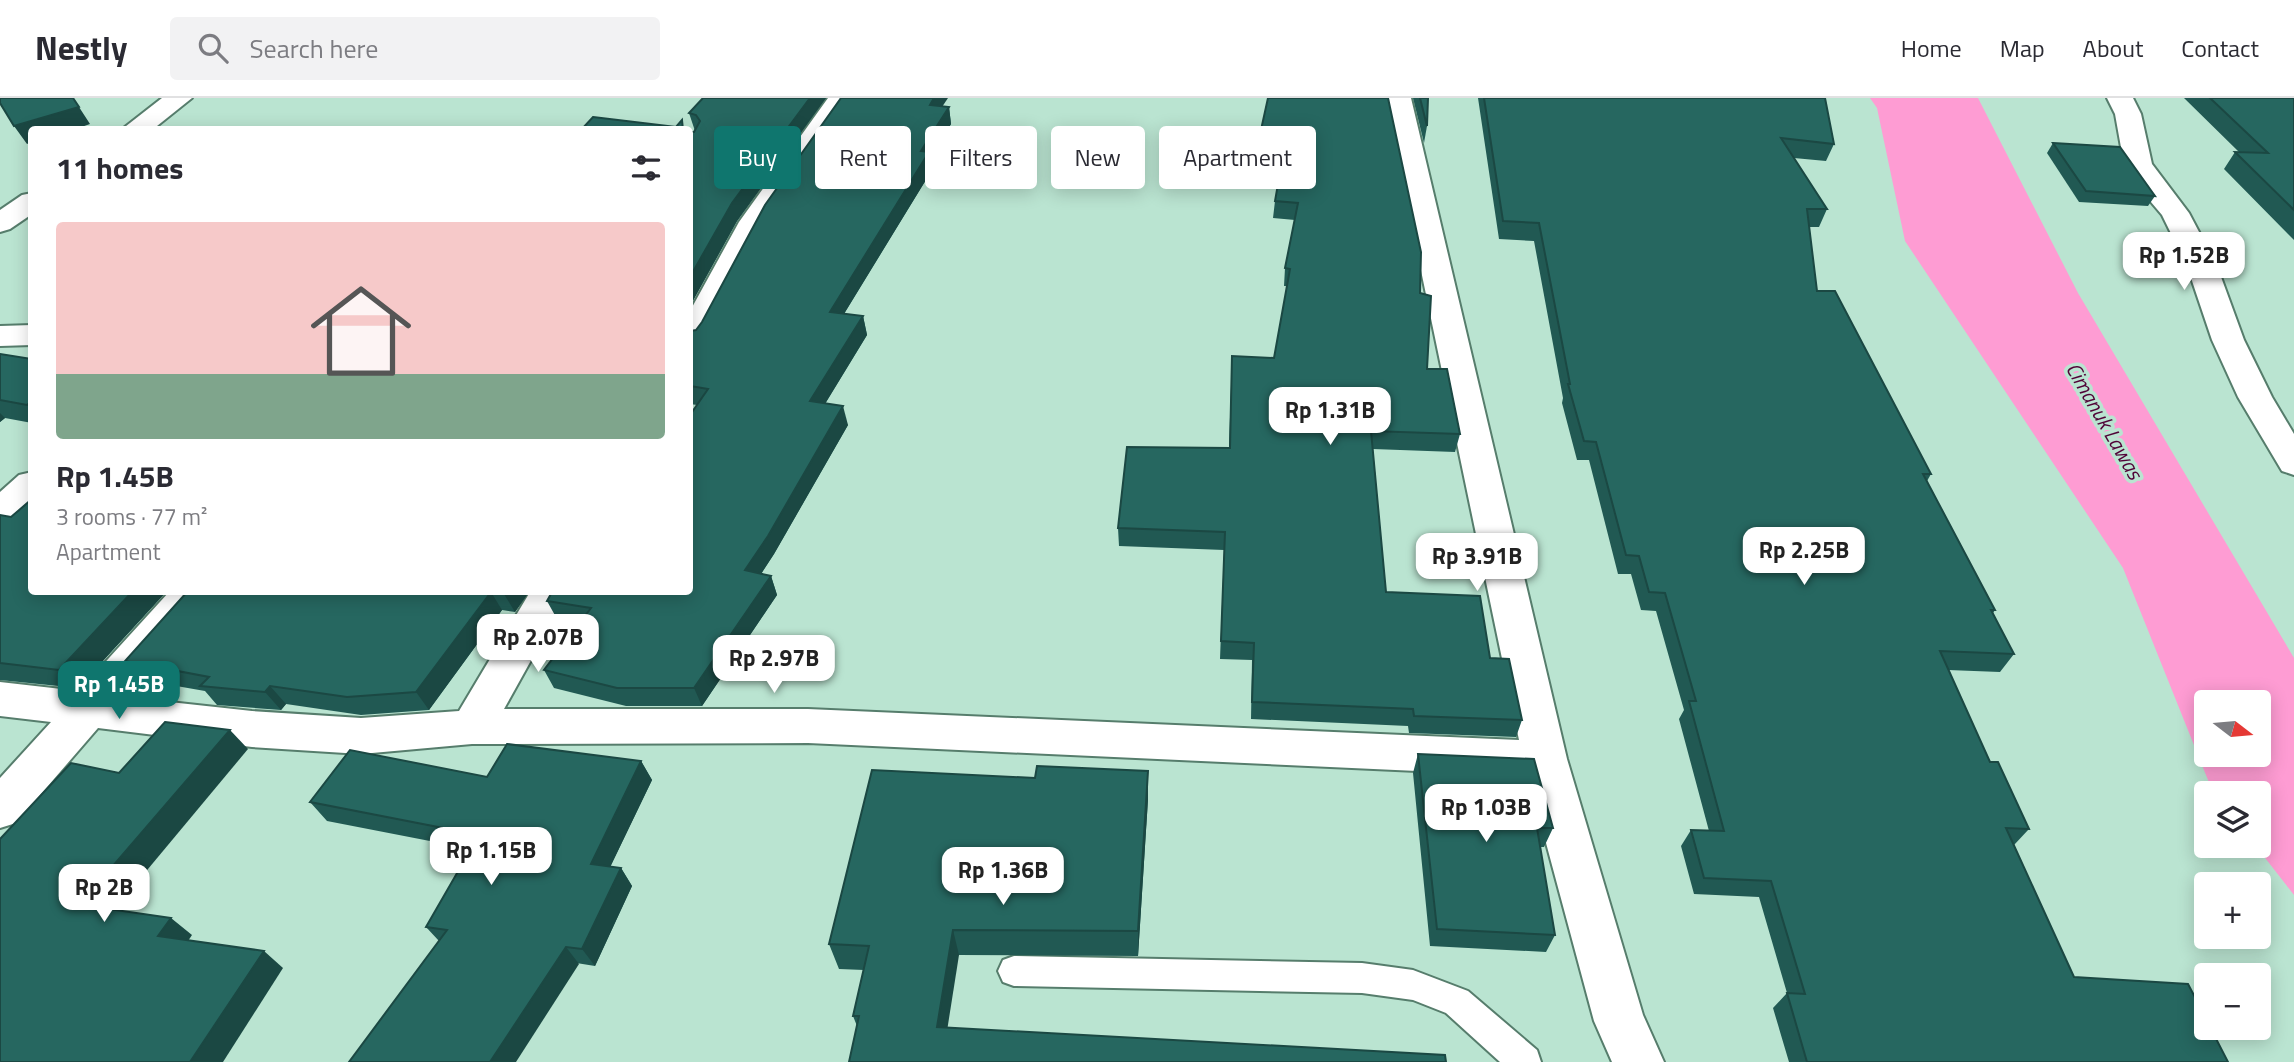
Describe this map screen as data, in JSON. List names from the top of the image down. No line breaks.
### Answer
{"water":["Cimanuk Lawas"],"north":"right","page":{"header":"Nestly","search":"Search here","nav":["Home","Map","About","Contact"],"chip":["Buy","Rent","Filters","New","Apartment"],"heading":"11 homes","list":[{"name":"Rp 1.45B","note":"3 rooms · 77 m² · Apartment"}],"price":["Rp 1.52B","Rp 1.31B","Rp 2.25B","Rp 3.91B","Rp 2.07B","Rp 2.97B","Rp 1.45B","Rp 1.03B","Rp 1.15B","Rp 1.36B","Rp 2B"],"map_buttons":["+","−"]}}
